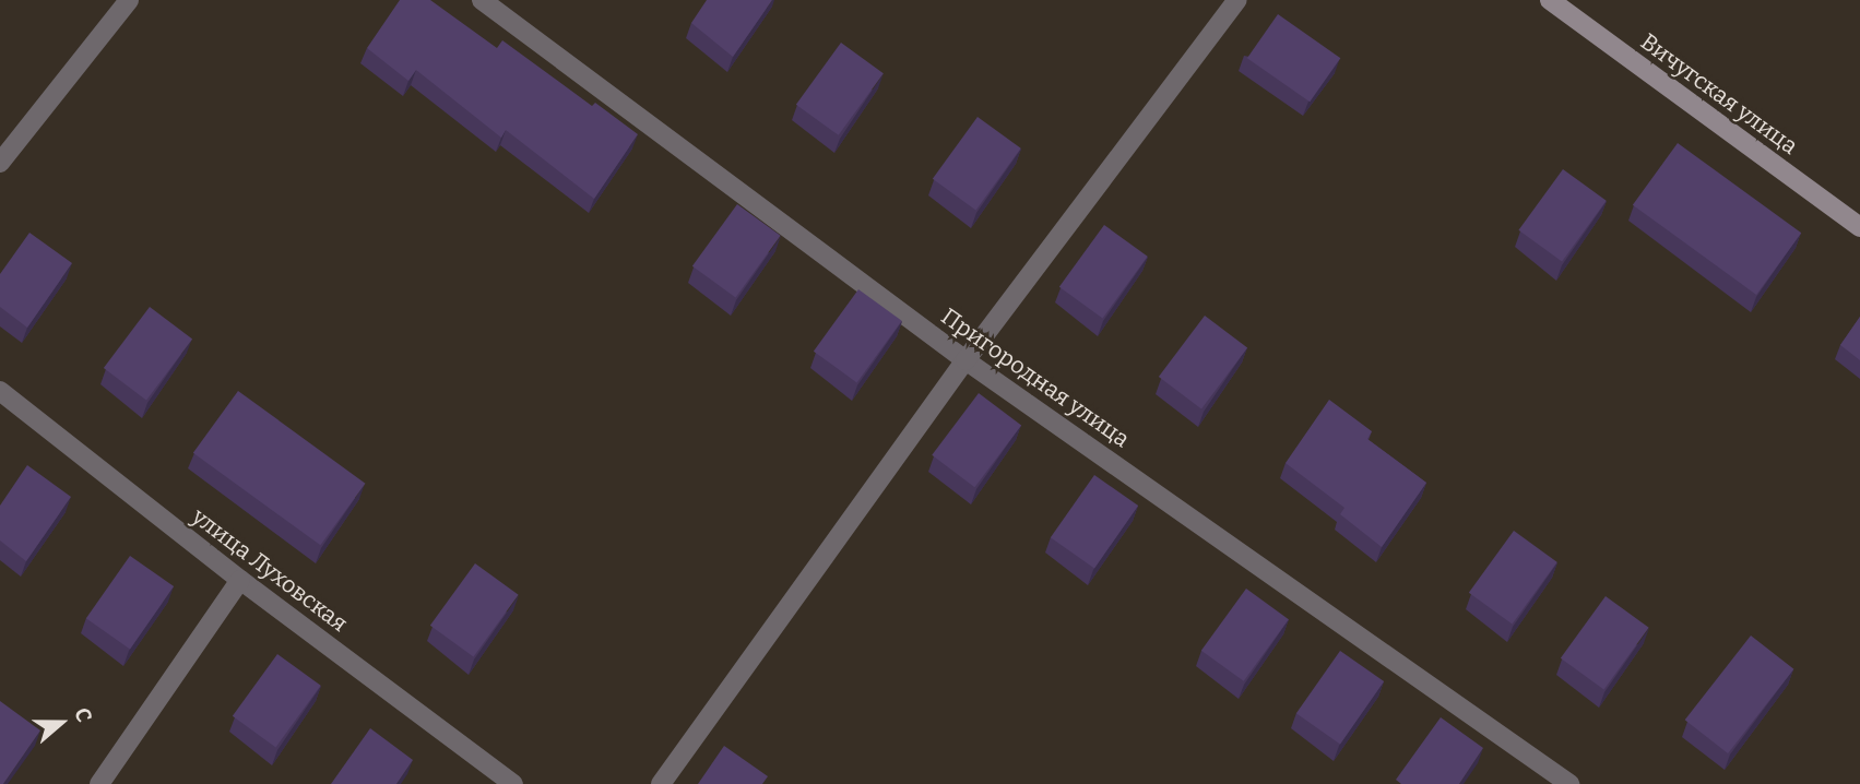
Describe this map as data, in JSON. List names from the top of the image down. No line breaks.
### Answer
{"streets":{"main road":["Вичугская улица"],"street":["Пригородная улица","улица Луховская"]},"north":"right"}
